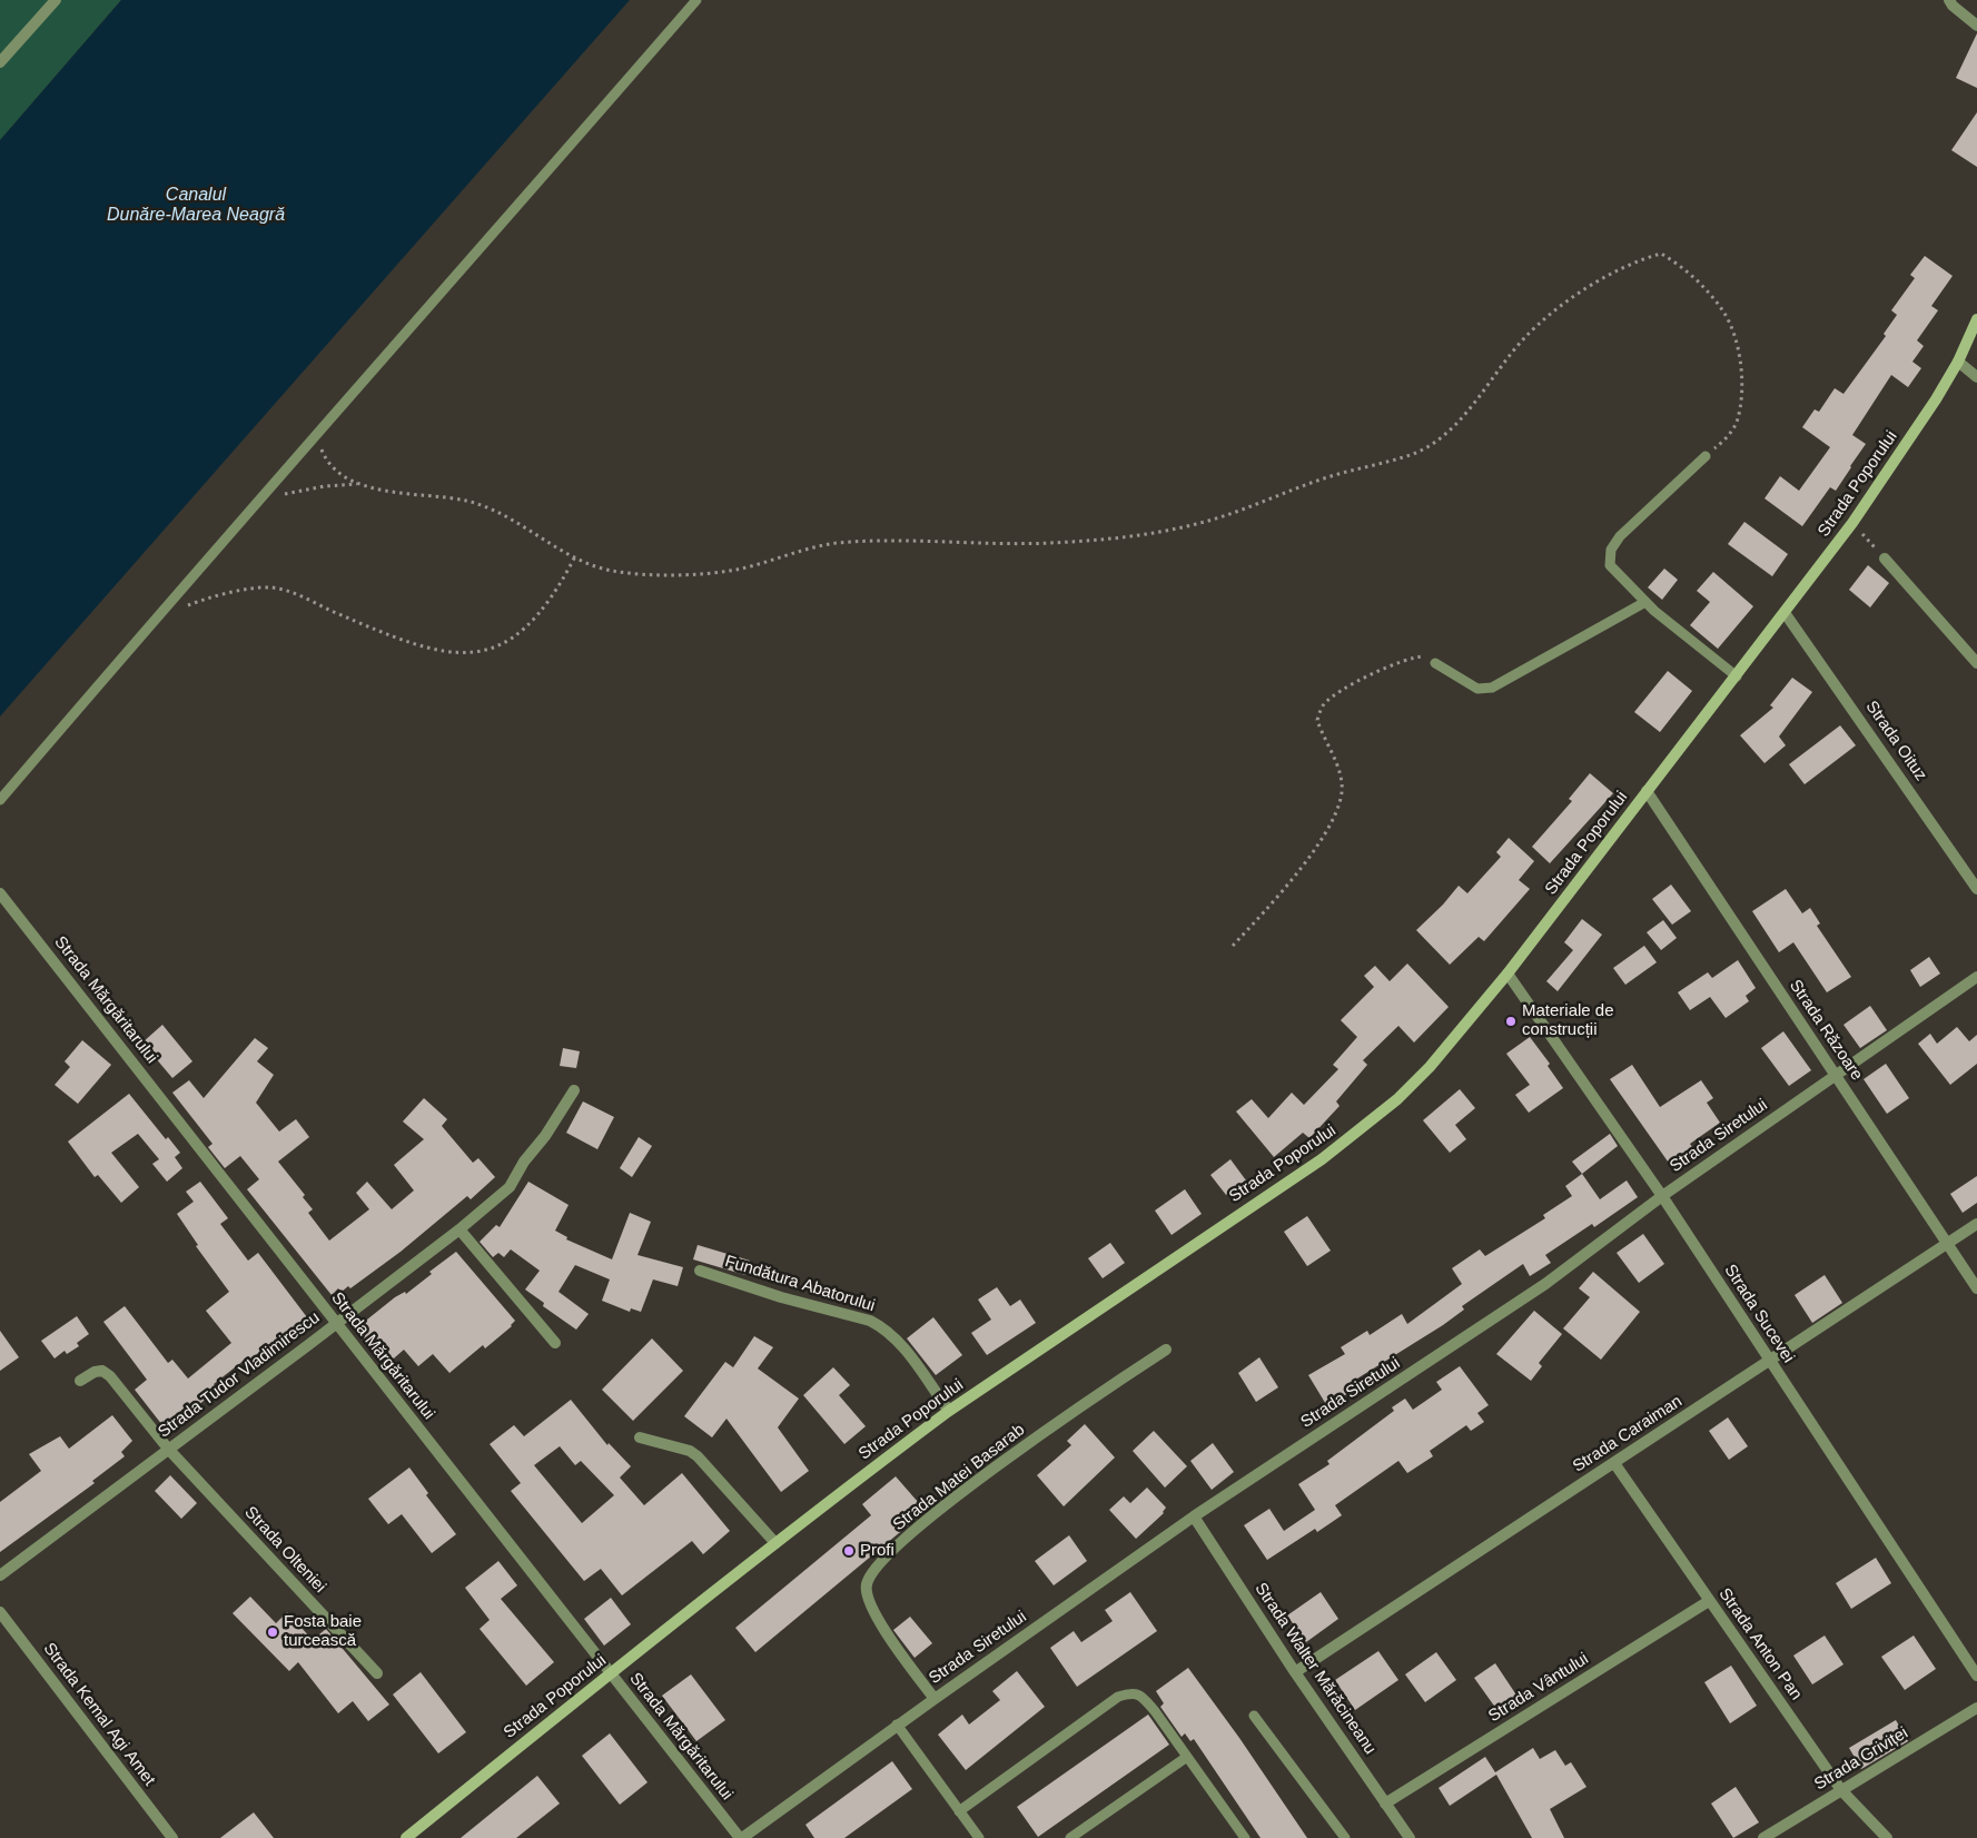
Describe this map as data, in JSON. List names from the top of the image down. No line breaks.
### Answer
{"streets":{"street":["Strada Poporului","Strada Oituz","Strada Mărgăritarului","Strada Răzoare","Strada Siretului","Fundătura Abatorului","Strada Sucevei","Strada Tudor Vladimirescu","Strada Caraiman","Strada Matei Basarab","Strada Olteniei","Strada Anton Pan","Strada Walter Mărăcineanu","Strada Vântului","Strada Kemal Agi Amet","Strada Griviței"]},"crossings":[["Strada Poporului","Strada Oituz"],["Strada Poporului","Strada Mărgăritarului"],["Strada Poporului","Strada Răzoare"],["Strada Poporului","Fundătura Abatorului"],["Strada Poporului","Strada Sucevei"],["Strada Mărgăritarului","Strada Siretului"],["Strada Mărgăritarului","Strada Tudor Vladimirescu"],["Strada Răzoare","Strada Siretului"],["Strada Răzoare","Strada Caraiman"],["Strada Siretului","Strada Sucevei"],["Strada Siretului","Strada Matei Basarab"],["Strada Siretului","Strada Walter Mărăcineanu"],["Strada Sucevei","Strada Caraiman"],["Strada Tudor Vladimirescu","Strada Olteniei"],["Strada Caraiman","Strada Anton Pan"],["Strada Caraiman","Strada Walter Mărăcineanu"],["Strada Anton Pan","Strada Vântului"],["Strada Anton Pan","Strada Griviței"],["Strada Walter Mărăcineanu","Strada Vântului"]],"water":["Canalul Dunăre-Marea Neagră"],"places":["Materiale de construcții","Profi","Fosta baie turcească"]}
